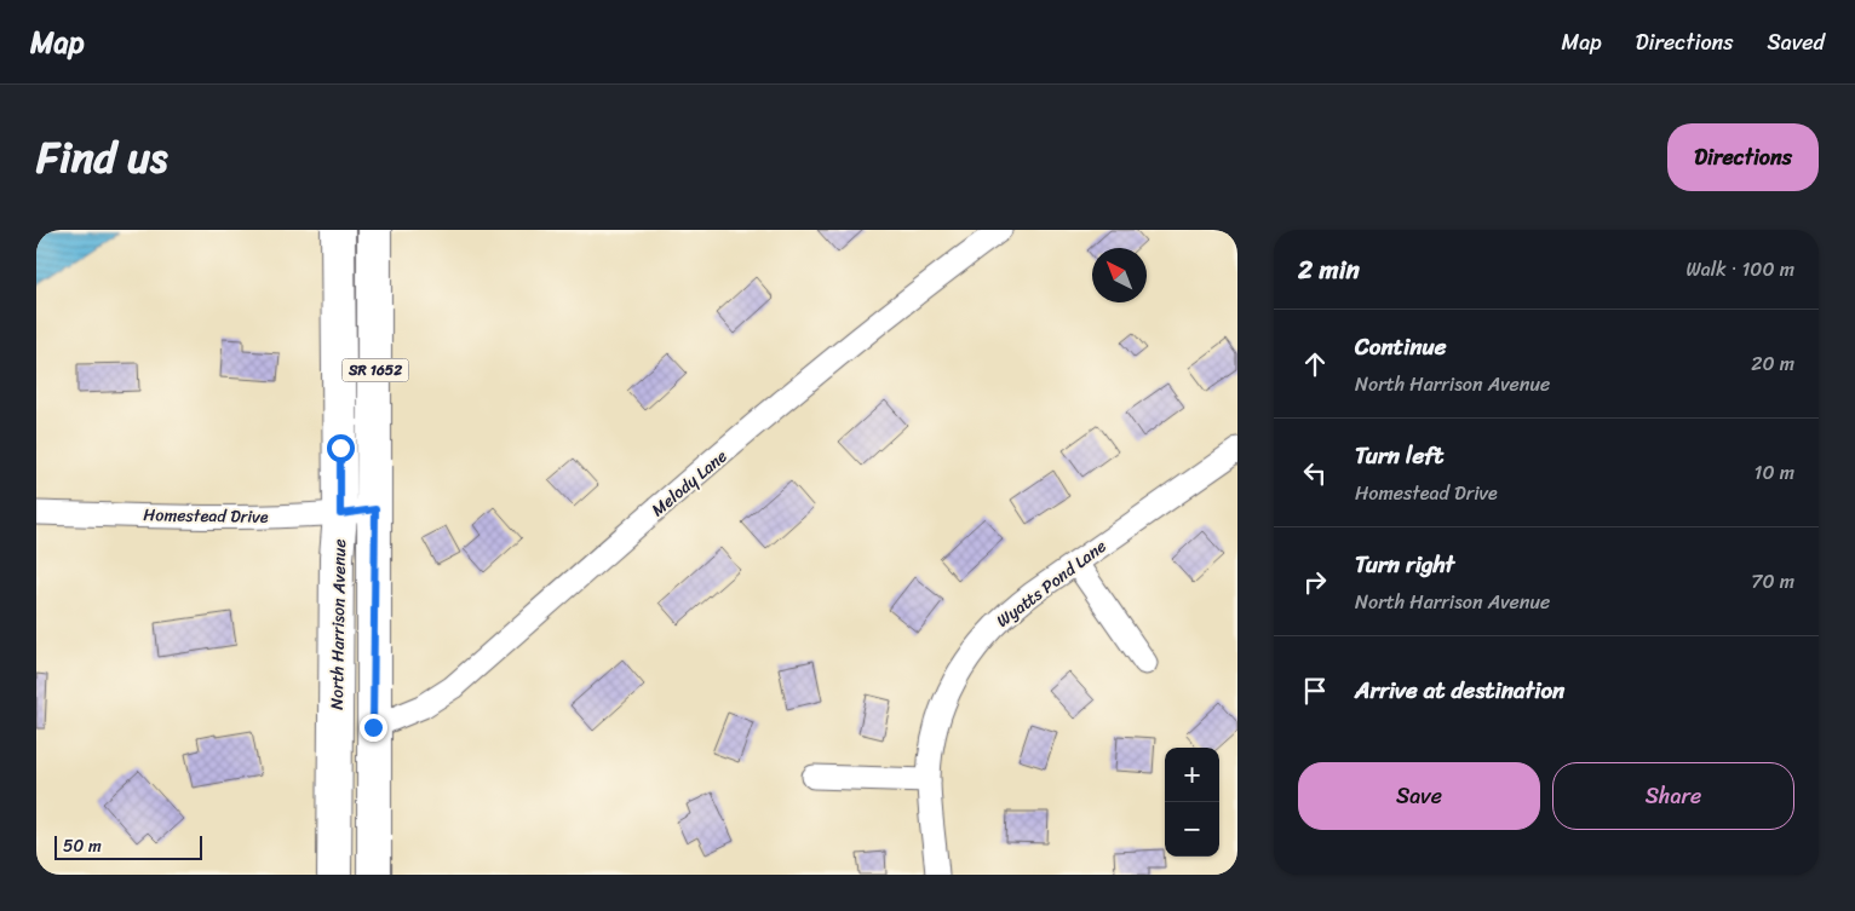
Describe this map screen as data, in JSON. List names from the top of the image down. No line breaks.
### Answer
{"streets":{"main road":["SR 1652","North Harrison Avenue"],"street":["Melody Lane","Homestead Drive","Wyatts Pond Lane"]},"crossings":[["SR 1652","Melody Lane"],["SR 1652","Homestead Drive"],["Homestead Drive","North Harrison Avenue"]],"scale_bar":"50 m","north":"top left","page":{"header":"Map","nav":["Map","Directions","Saved"],"title":"Find us","buttons":["Directions",["Save","Share"]],"heading":["2 min","Walk · 100 m"],"list":[["Continue","North Harrison Avenue","20 m"],["Turn left","Homestead Drive","10 m"],["Turn right","North Harrison Avenue","70 m"],"Arrive at destination"],"map_buttons":["+","−"],"scale":"50 m"}}
